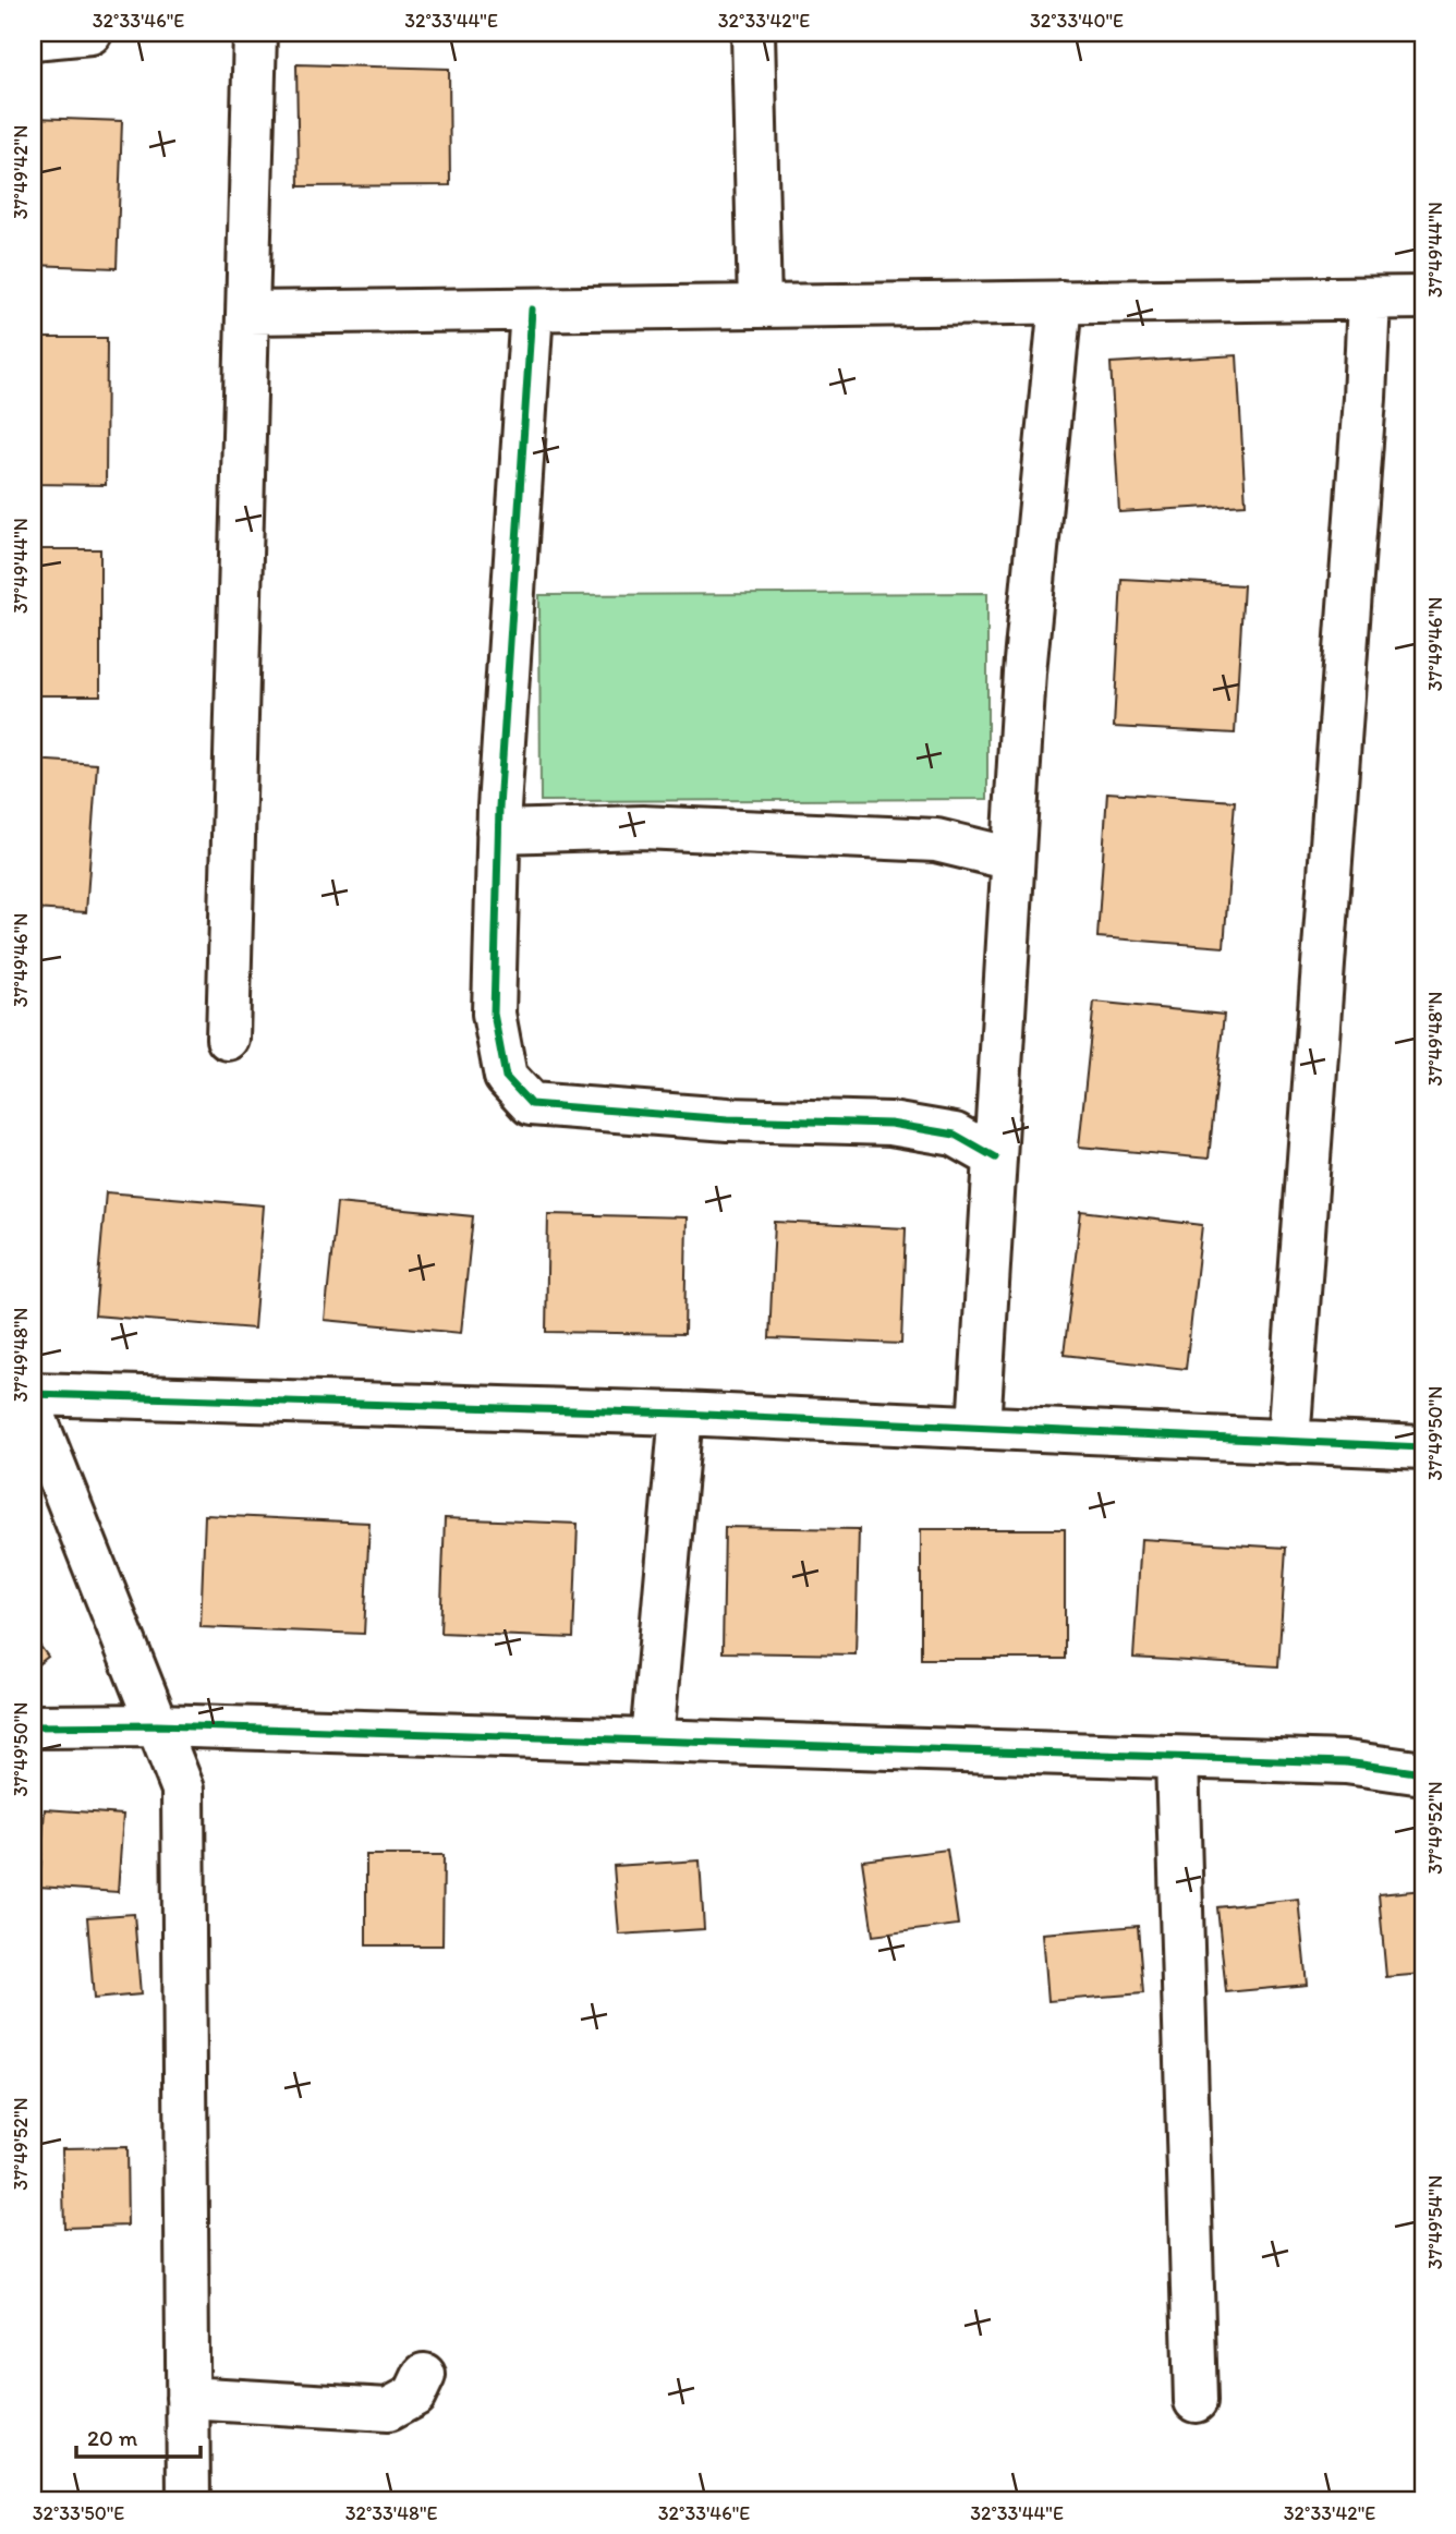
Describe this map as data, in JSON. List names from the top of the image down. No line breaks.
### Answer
{"scale_bar":"20 m","coordinates":["32°33'46\"E","32°33'44\"E","32°33'42\"E","32°33'40\"E","37°49'42\"N","37°49'44\"N","37°49'46\"N","37°49'48\"N","37°49'50\"N","37°49'52\"N","37°49'54\"N","32°33'50\"E","32°33'48\"E"]}
